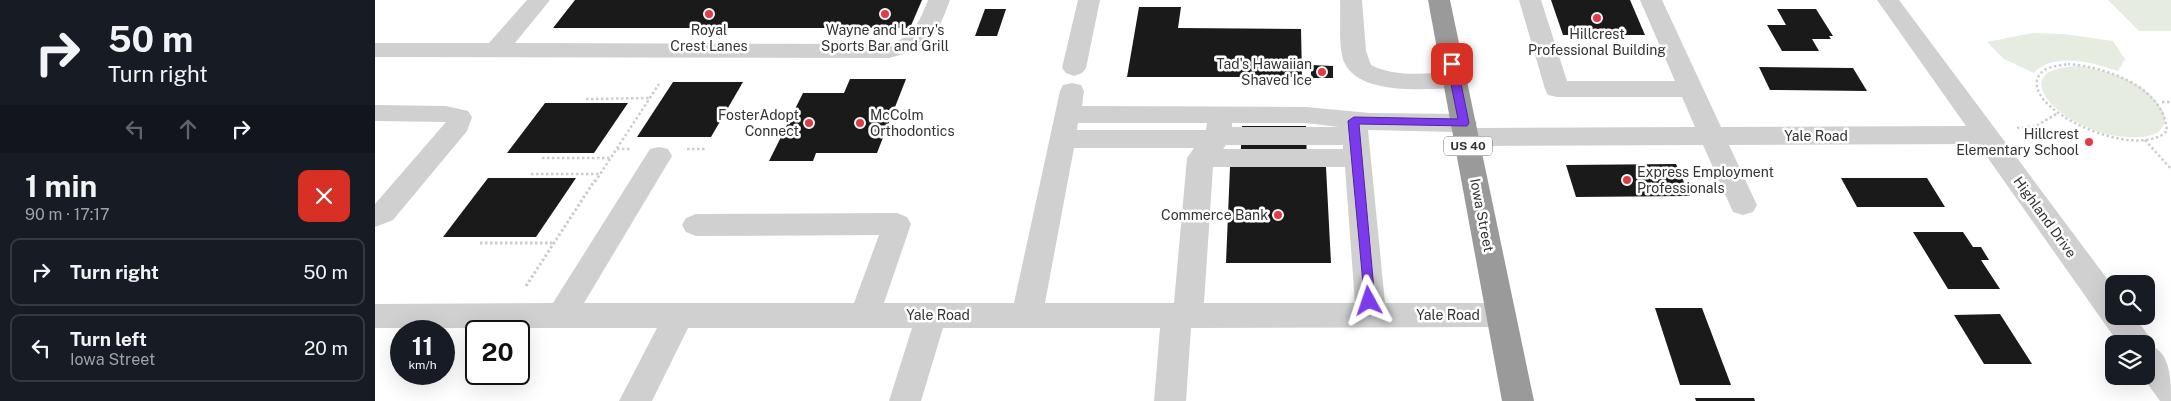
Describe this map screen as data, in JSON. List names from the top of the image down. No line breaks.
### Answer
{"streets":{"highway":["US 40","Iowa Street"],"street":["Yale Road","Highland Drive"]},"crossings":[["Yale Road","Iowa Street"],["Yale Road","Highland Drive"]],"places":["Royal Crest Lanes","Wayne and Larry's Sports Bar and Grill","Hillcrest Professional Building","Tad's Hawaiian Shaved Ice","FosterAdopt Connect","McColm Orthodontics","Hillcrest Elementary School","Express Employment Professionals","Commerce Bank"],"page":{"turn":["50 m","Turn right"],"heading":["1 min","90 m · 17:17"],"list":[{"name":"Turn right","value":"50 m"},{"name":"Turn left","note":"Iowa Street","value":"20 m"}],"speed":"11 km/h","limit":"20"}}
